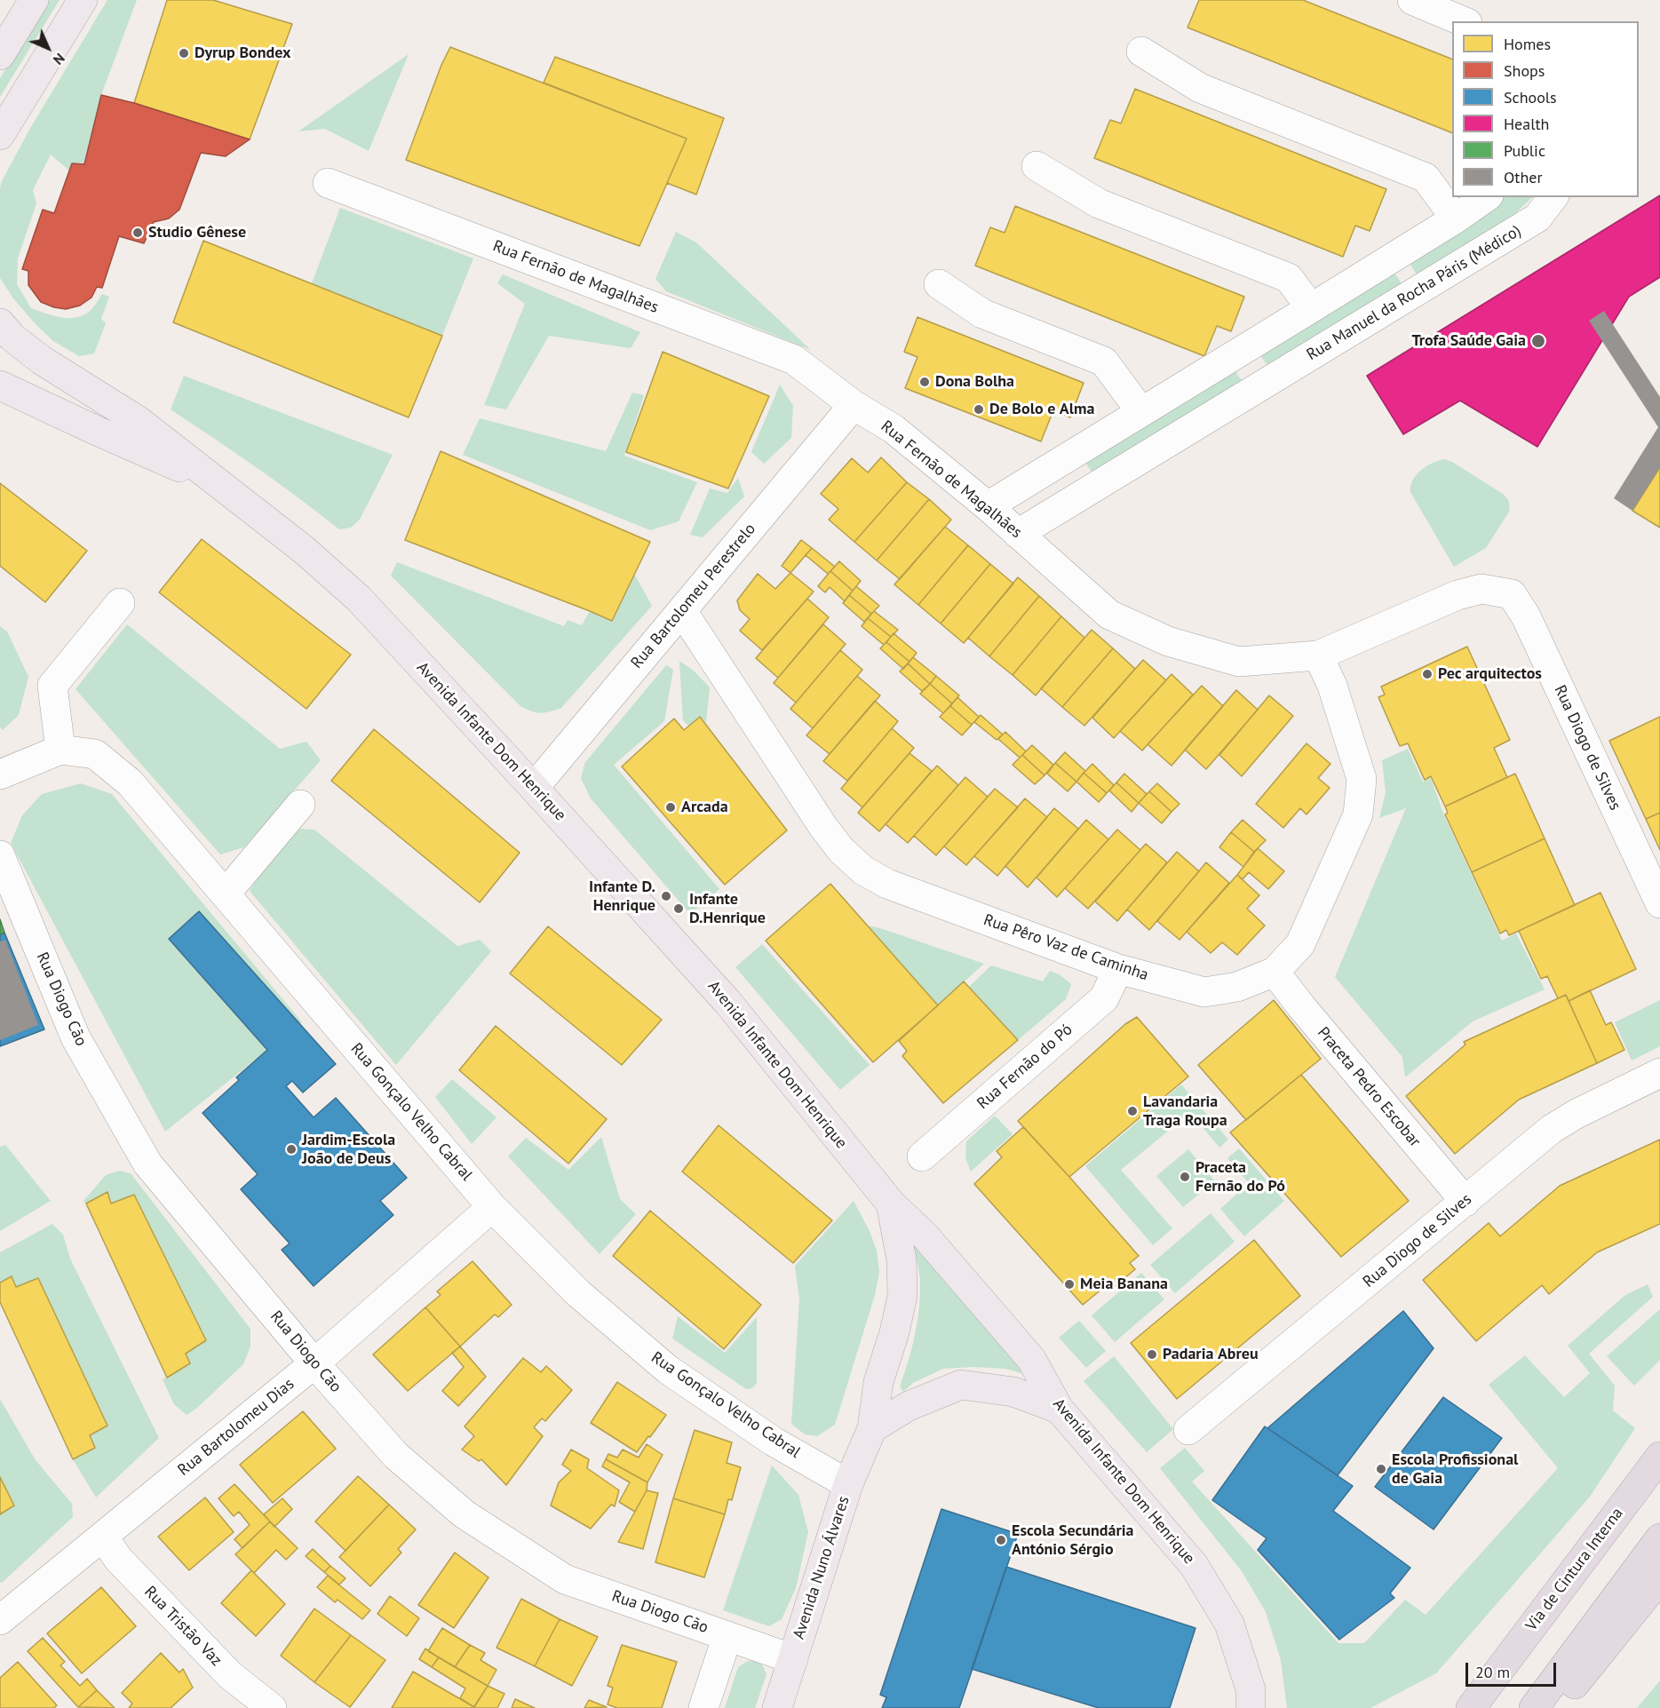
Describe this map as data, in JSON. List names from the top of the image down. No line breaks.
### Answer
{"streets":{"highway":["Via de Cintura Interna"],"main road":["Avenida Infante Dom Henrique","Avenida Nuno Álvares"],"street":["Rua Fernão de Magalhães","Rua Manuel da Rocha Páris (Médico)","Rua Bartolomeu Perestrelo","Rua Diogo de Silves","Rua Pêro Vaz de Caminha","Rua Diogo Cão","Rua Fernão do Pó","Praceta Pedro Escobar","Rua Gonçalo Velho Cabral","Rua Bartolomeu Dias","Rua Tristão Vaz"]},"crossings":[["Rua Fernão de Magalhães","Rua Manuel da Rocha Páris (Médico)"],["Rua Fernão de Magalhães","Rua Bartolomeu Perestrelo"],["Rua Fernão de Magalhães","Rua Diogo de Silves"],["Rua Fernão de Magalhães","Rua Pêro Vaz de Caminha"],["Rua Bartolomeu Perestrelo","Avenida Infante Dom Henrique"],["Rua Bartolomeu Perestrelo","Rua Pêro Vaz de Caminha"],["Avenida Infante Dom Henrique","Avenida Nuno Álvares"],["Rua Diogo de Silves","Praceta Pedro Escobar"],["Rua Pêro Vaz de Caminha","Rua Fernão do Pó"],["Rua Pêro Vaz de Caminha","Praceta Pedro Escobar"],["Rua Diogo Cão","Rua Bartolomeu Dias"],["Rua Diogo Cão","Avenida Nuno Álvares"],["Rua Gonçalo Velho Cabral","Rua Bartolomeu Dias"],["Rua Gonçalo Velho Cabral","Avenida Nuno Álvares"],["Rua Bartolomeu Dias","Rua Tristão Vaz"]],"places":["Dyrup Bondex","Studio Gênese","Trofa Saúde Gaia","Dona Bolha","De Bolo e Alma","Pec arquitectos","Arcada","Infante D. Henrique","Infante D.Henrique","Lavandaria Traga Roupa","Jardim-Escola João de Deus","Praceta Fernão do Pó","Meia Banana","Padaria Abreu","Escola Profissional de Gaia","Escola Secundária António Sérgio"],"legend":["Homes","Shops","Schools","Health","Public","Other"],"scale_bar":"20 m","north":"bottom right"}
